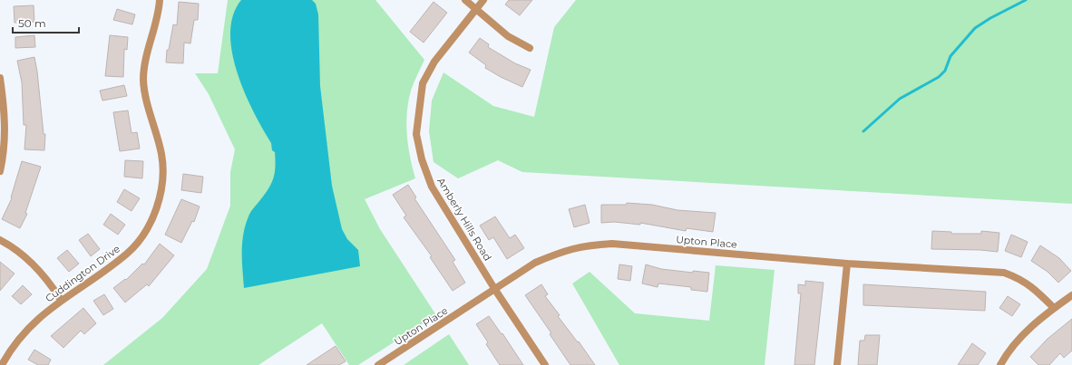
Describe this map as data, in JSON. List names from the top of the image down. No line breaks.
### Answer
{"streets":{"street":["Amberly Hills Road","Upton Place","Cuddington Drive"]},"crossings":[["Amberly Hills Road","Upton Place"]],"scale_bar":"50 m"}
